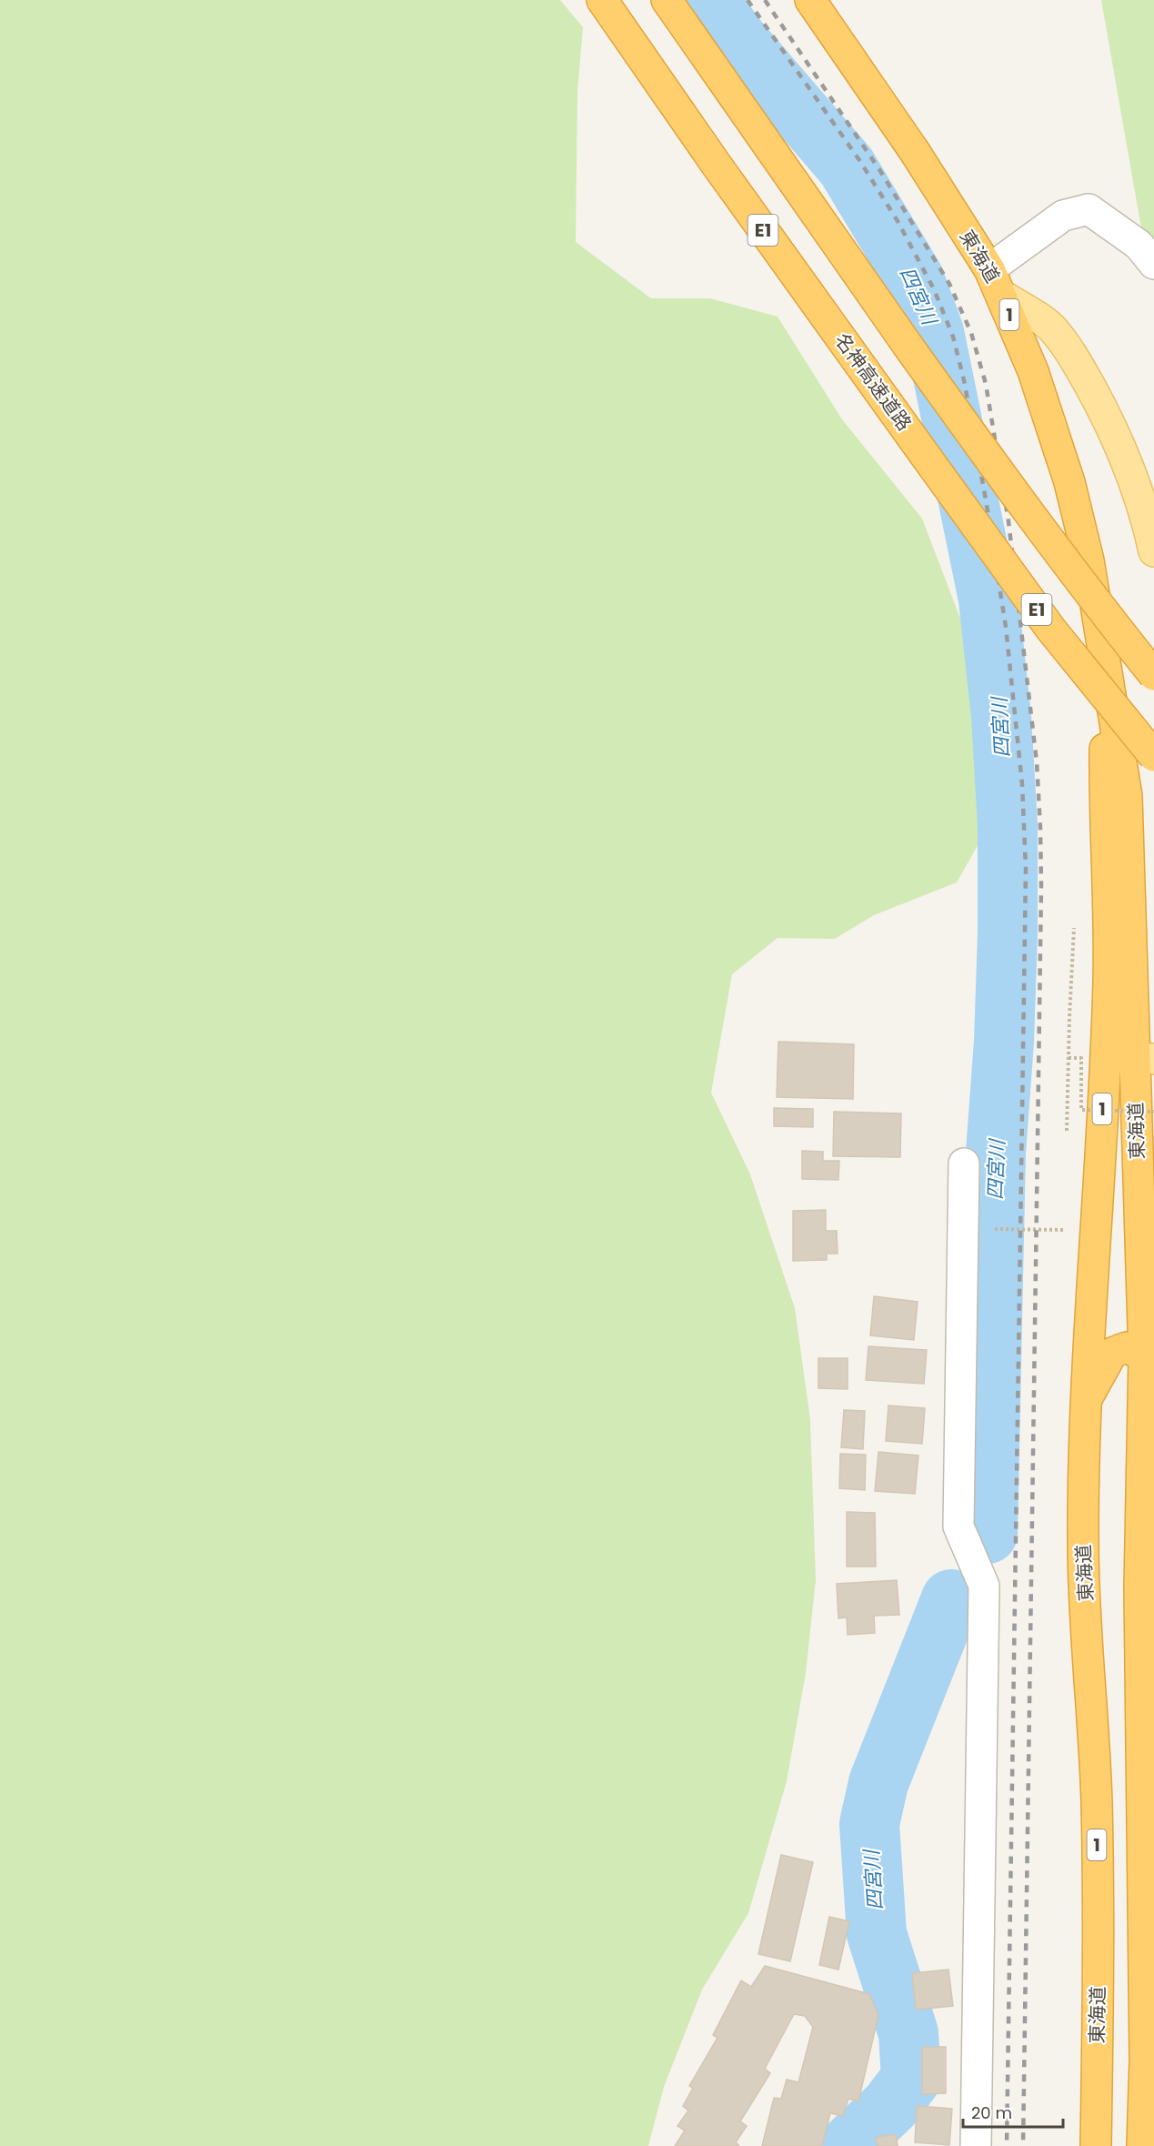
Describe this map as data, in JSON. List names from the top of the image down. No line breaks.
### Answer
{"streets":{"highway":["E1","東海道","1","名神高速道路"]},"crossings":[["東海道","1"]],"water":["四宮川"],"scale_bar":"20 m"}
